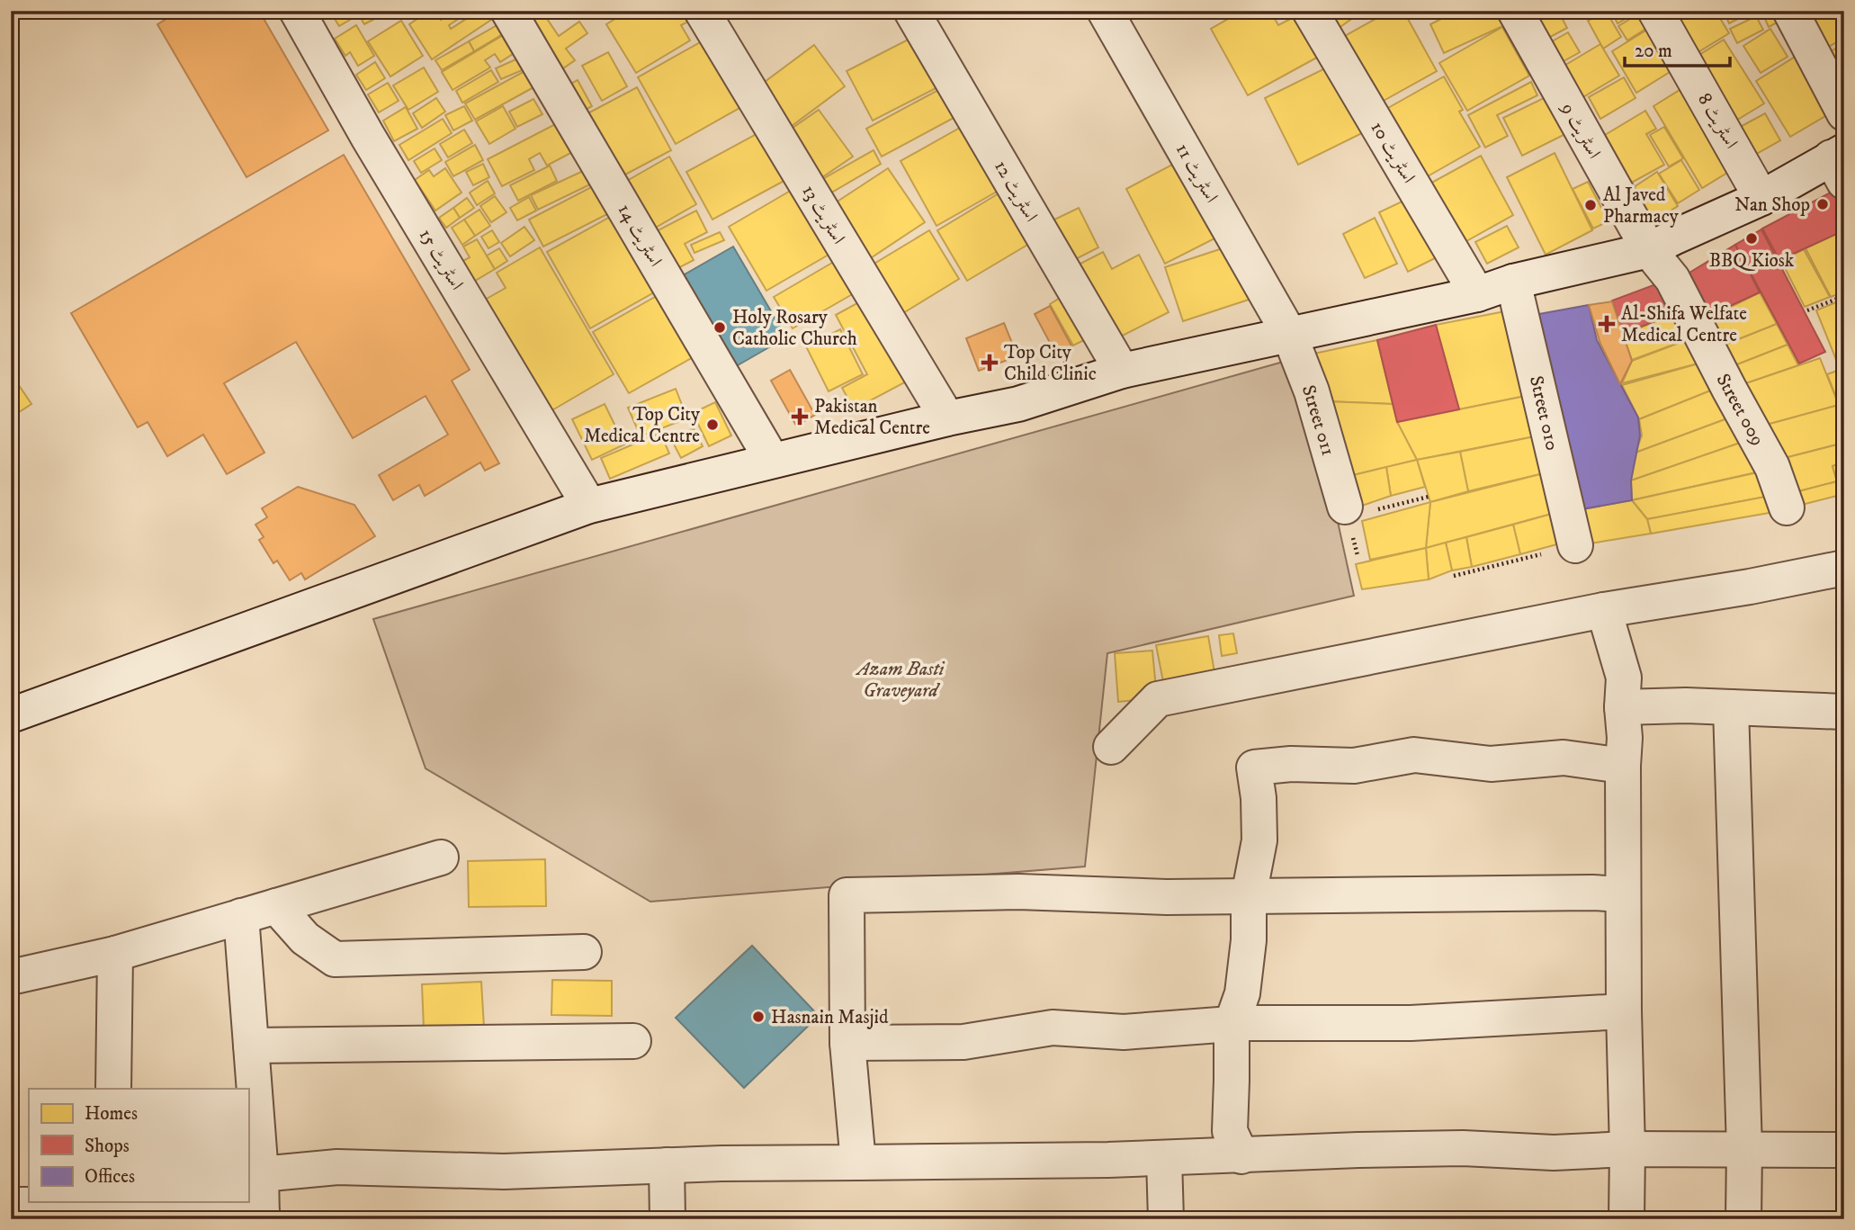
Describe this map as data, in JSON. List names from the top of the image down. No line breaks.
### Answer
{"streets":{"street":["اسٹریٹ 8","اسٹریٹ 9","اسٹریٹ 10","اسٹریٹ 11","اسٹریٹ 12","اسٹریٹ 13","اسٹریٹ 14","اسٹریٹ 15","Street 009","Street 010","Street 011"]},"crossings":[["اسٹریٹ 9","Street 009"],["اسٹریٹ 11","Street 011"]],"parks":["Azam Basti Graveyard"],"places":{"other":["Nan Shop","Al Javed Pharmacy","BBQ Kiosk","Holy Rosary Catholic Church","Top City Medical Centre","Hasnain Masjid"],"health":["Al-Shifa Welfate Medical Centre","Top City Child Clinic","Pakistan Medical Centre"]},"legend":["Homes","Shops","Offices"],"scale_bar":"20 m"}
